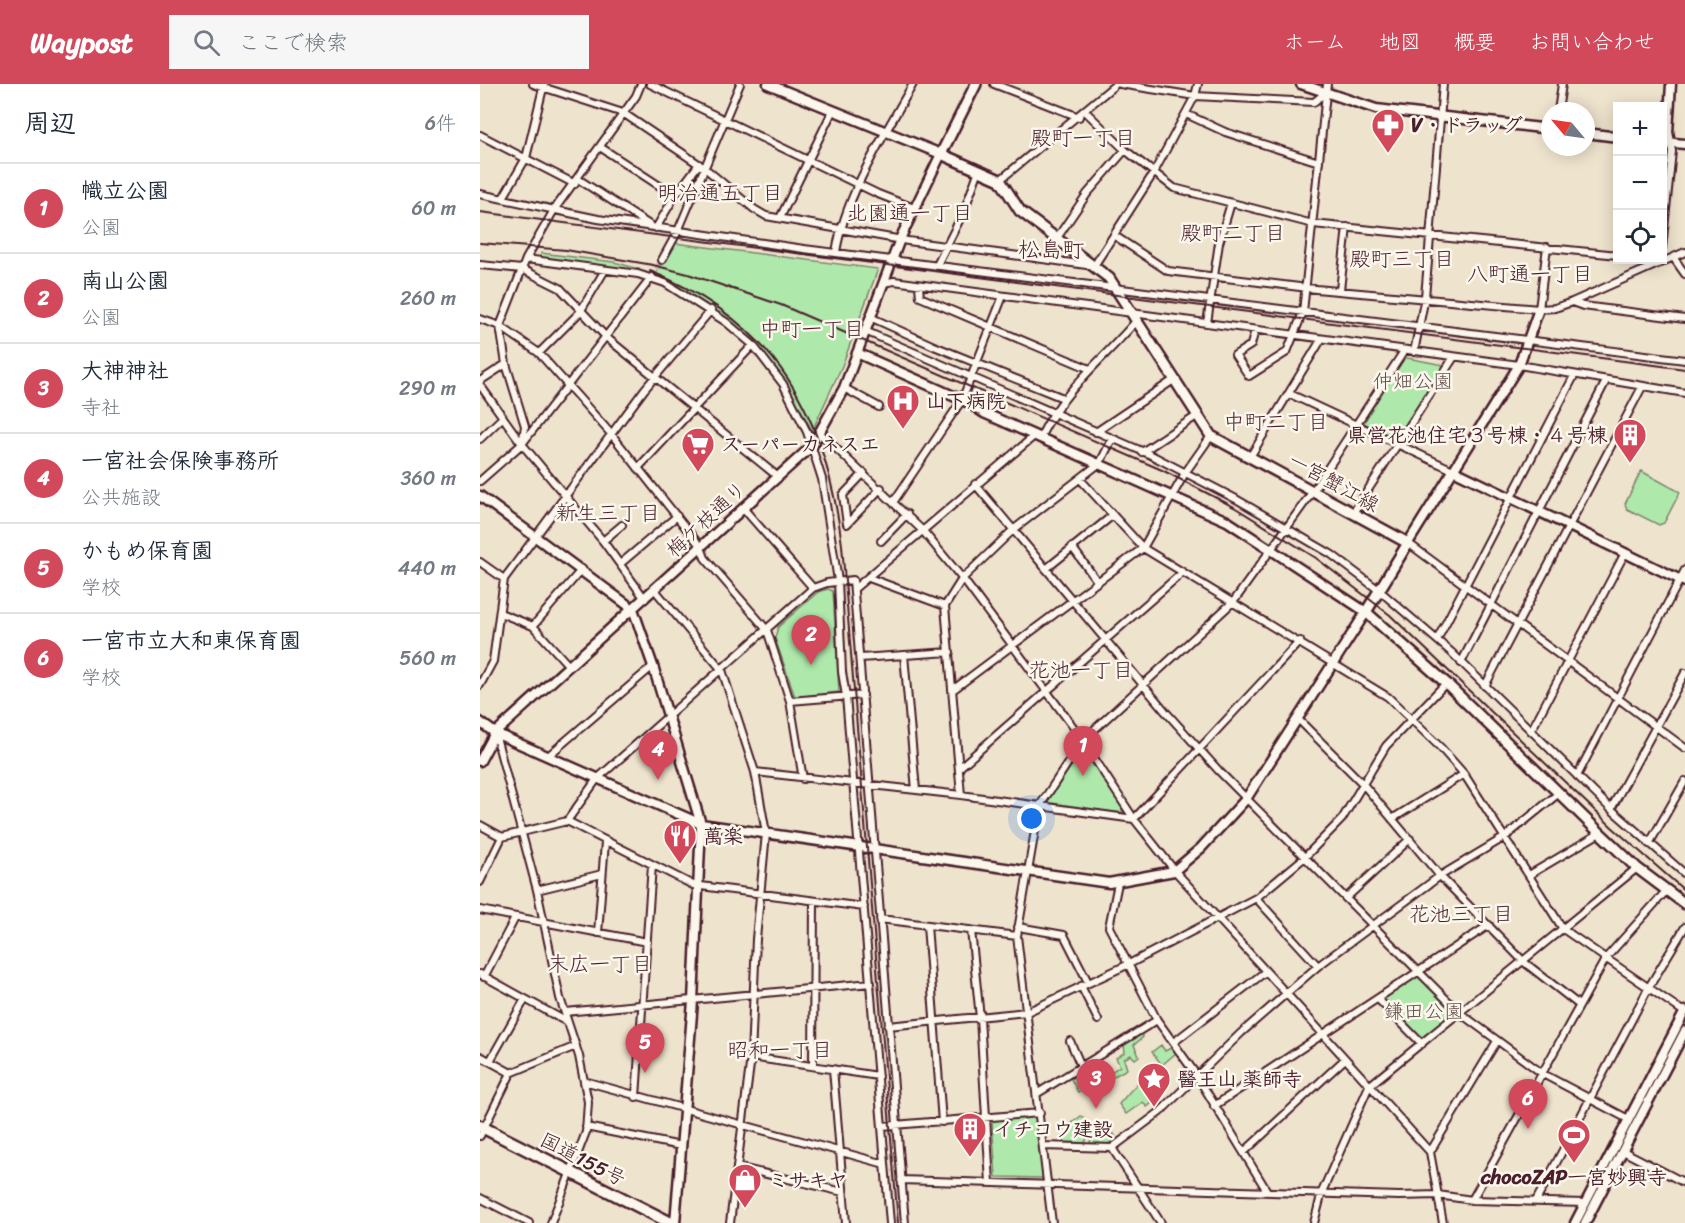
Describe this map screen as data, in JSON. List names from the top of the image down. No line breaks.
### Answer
{"streets":{"highway":["国道155号"],"main road":["一宮蟹江線"],"street":["梅ケ枝通り"]},"districts":["殿町一丁目","明治通五丁目","北園通一丁目","殿町二丁目","松島町","殿町三丁目","八町通一丁目","中町一丁目","中町二丁目","新生三丁目","花池一丁目","花池三丁目","末広一丁目","昭和一丁目"],"parks":["仲畑公園","鎌田公園"],"places":{"pharmacy":["V・ドラッグ"],"hospital":["山下病院"],"building":["県営花池住宅３号棟・４号棟","イチコウ建設"],"supermarket":["スーパーカネスエ"],"restaurant":["萬楽"],"place":["醫王山 薬師寺"],"sports":["chocoZAP一宮妙興寺"],"shop":["ミサキヤ"]},"north":"top left","page":{"header":"Waypost","search":"ここで検索","nav":["ホーム","地図","概要","お問い合わせ"],"heading":["周辺","6件"],"map_buttons":["+","−"],"list":[{"mark":"1","name":"幟立公園","note":"公園","value":"60 m"},{"mark":"2","name":"南山公園","note":"公園","value":"260 m"},{"mark":"3","name":"大神神社","note":"寺社","value":"290 m"},{"mark":"4","name":"一宮社会保険事務所","note":"公共施設","value":"360 m"},{"mark":"5","name":"かもめ保育園","note":"学校","value":"440 m"},{"mark":"6","name":"一宮市立大和東保育園","note":"学校","value":"560 m"}],"pins":["2","1","4","5","3","6"]}}
